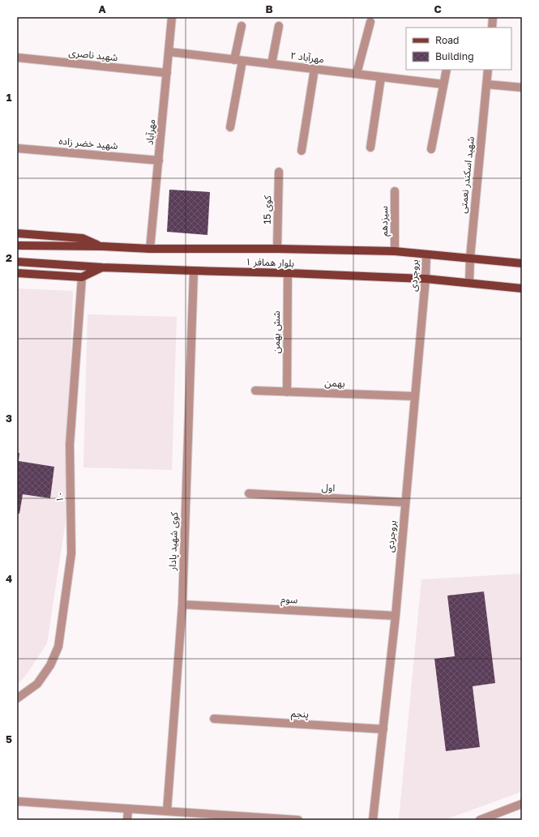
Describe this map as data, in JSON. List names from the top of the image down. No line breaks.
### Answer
{"streets":{"main road":["بلوار همافر ۱"],"street":["شهید ناصری","مهرآباد ۲","مهرآباد","شهید خضر زاده","شهید اسکندر نعمتی","کوی 15","سیزدهم","بروجردی","شش بهمن","بهمن","اول","۱۰","کوی شهید پادار","سوم","پنجم"]},"crossings":[["شهید ناصری","مهرآباد"],["مهرآباد ۲","مهرآباد"],["مهرآباد","شهید خضر زاده"],["مهرآباد","بلوار همافر ۱"],["شهید اسکندر نعمتی","بلوار همافر ۱"],["کوی 15","بلوار همافر ۱"],["سیزدهم","بلوار همافر ۱"],["بلوار همافر ۱","بروجردی"],["بلوار همافر ۱","شش بهمن"],["بلوار همافر ۱","کوی شهید پادار"],["بروجردی","بهمن"],["بروجردی","اول"],["بروجردی","سوم"],["بروجردی","پنجم"],["شش بهمن","بهمن"],["کوی شهید پادار","سوم"]],"legend":["Road","Building"],"grid":{"columns":["A","B","C"],"rows":["1","2","3","4","5"]}}
